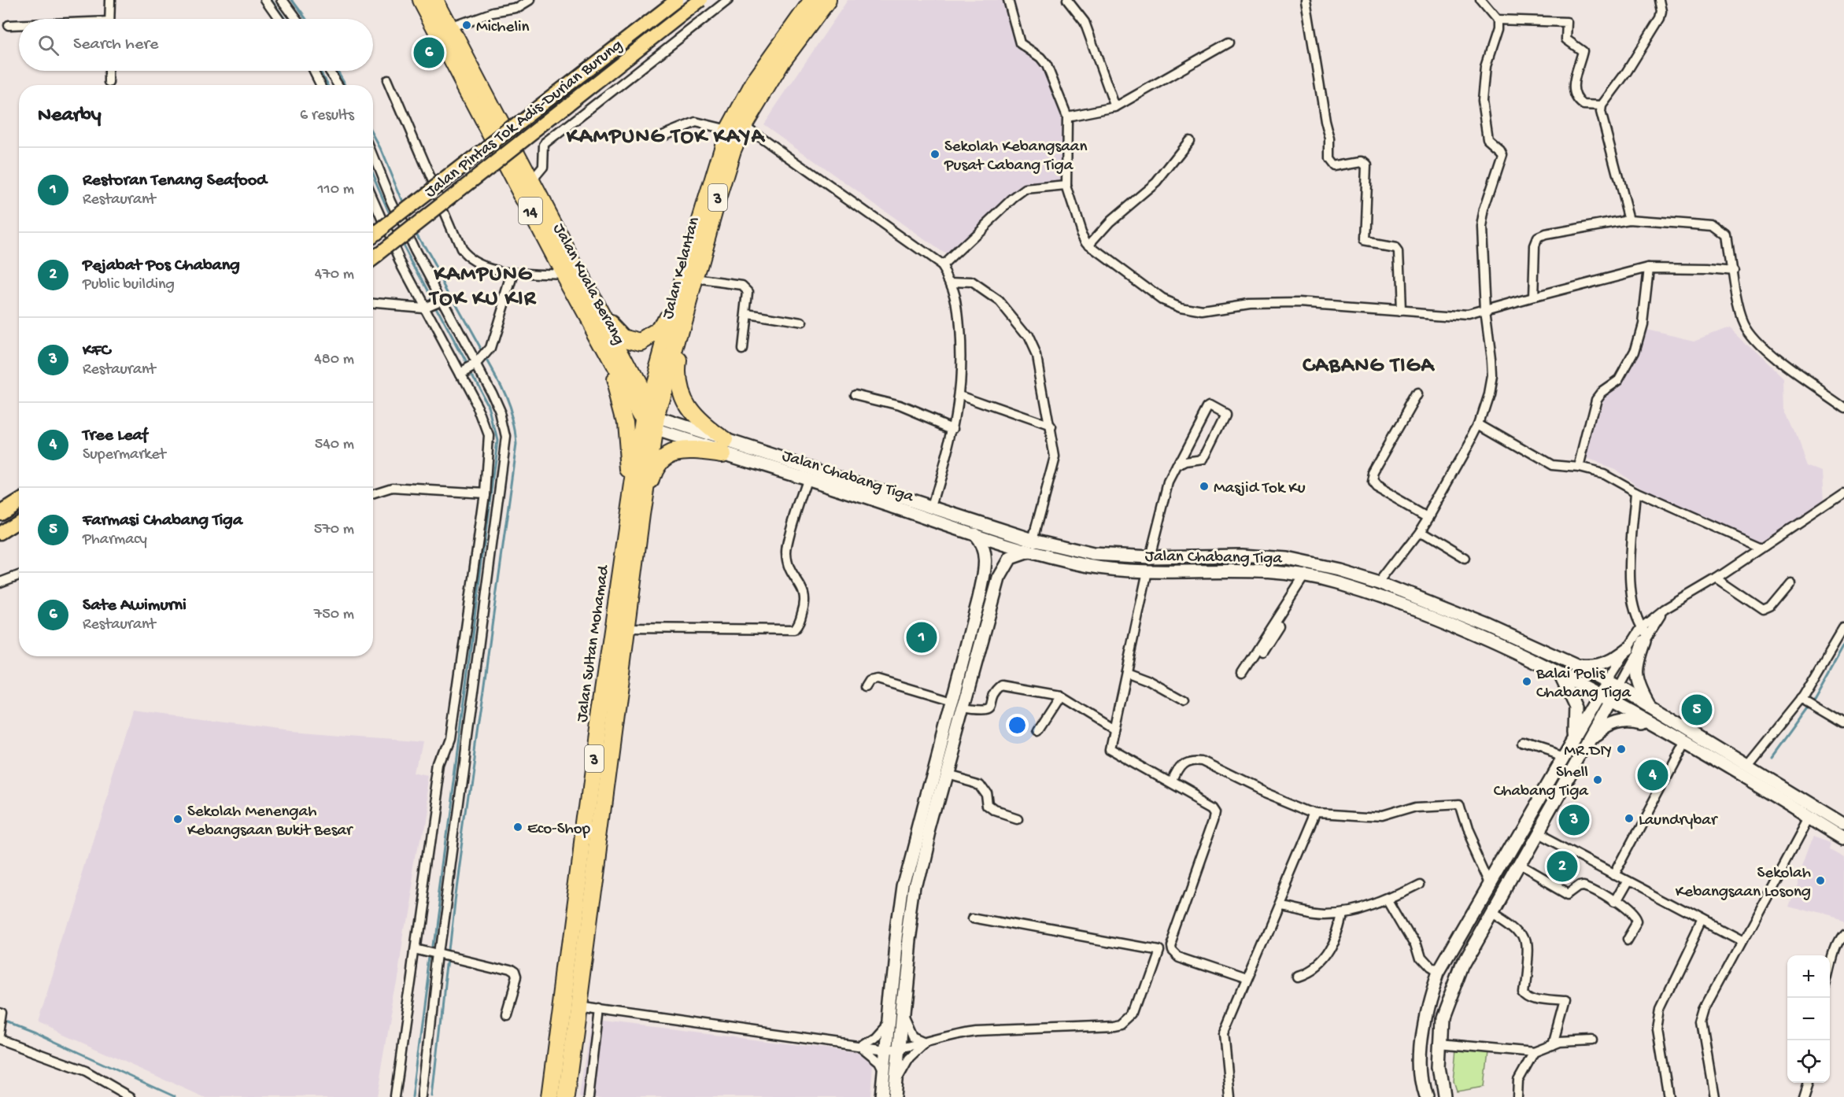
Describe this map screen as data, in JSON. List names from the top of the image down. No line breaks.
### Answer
{"streets":{"highway":["3","14","Jalan Kelantan","Jalan Kuala Berang","Jalan Sultan Mohamad"],"main road":["Jalan Pintas Tok Adis-Durian Burung","Jalan Chabang Tiga"]},"crossings":[["Jalan Kelantan","Jalan Kuala Berang"],["Jalan Kelantan","Jalan Chabang Tiga"],["Jalan Kelantan","Jalan Sultan Mohamad"],["Jalan Kuala Berang","Jalan Chabang Tiga"],["Jalan Kuala Berang","Jalan Sultan Mohamad"],["Jalan Chabang Tiga","Jalan Sultan Mohamad"]],"districts":["KAMPUNG TOK KAYA","KAMPUNG TOK KU KIR","CABANG TIGA"],"places":["Michelin","Sekolah Kebangsaan Pusat Cabang Tiga","Masjid Tok Ku","Balai Polis Chabang Tiga","MR.DIY","Shell Chabang Tiga","Laundrybar","Sekolah Menengah Kebangsaan Bukit Besar","Eco-Shop","Sekolah Kebangsaan Losong"],"page":{"search":"Search here","pins":["6","1","5","4","3","2"],"heading":["Nearby","6 results"],"list":[{"mark":"1","name":"Restoran Tenang Seafood","note":"Restaurant","value":"110 m"},{"mark":"2","name":"Pejabat Pos Chabang","note":"Public building","value":"470 m"},{"mark":"3","name":"KFC","note":"Restaurant","value":"480 m"},{"mark":"4","name":"Tree Leaf","note":"Supermarket","value":"540 m"},{"mark":"5","name":"Farmasi Chabang Tiga","note":"Pharmacy","value":"570 m"},{"mark":"6","name":"Sate Awimurni","note":"Restaurant","value":"750 m"}],"map_buttons":["+","−"]}}
